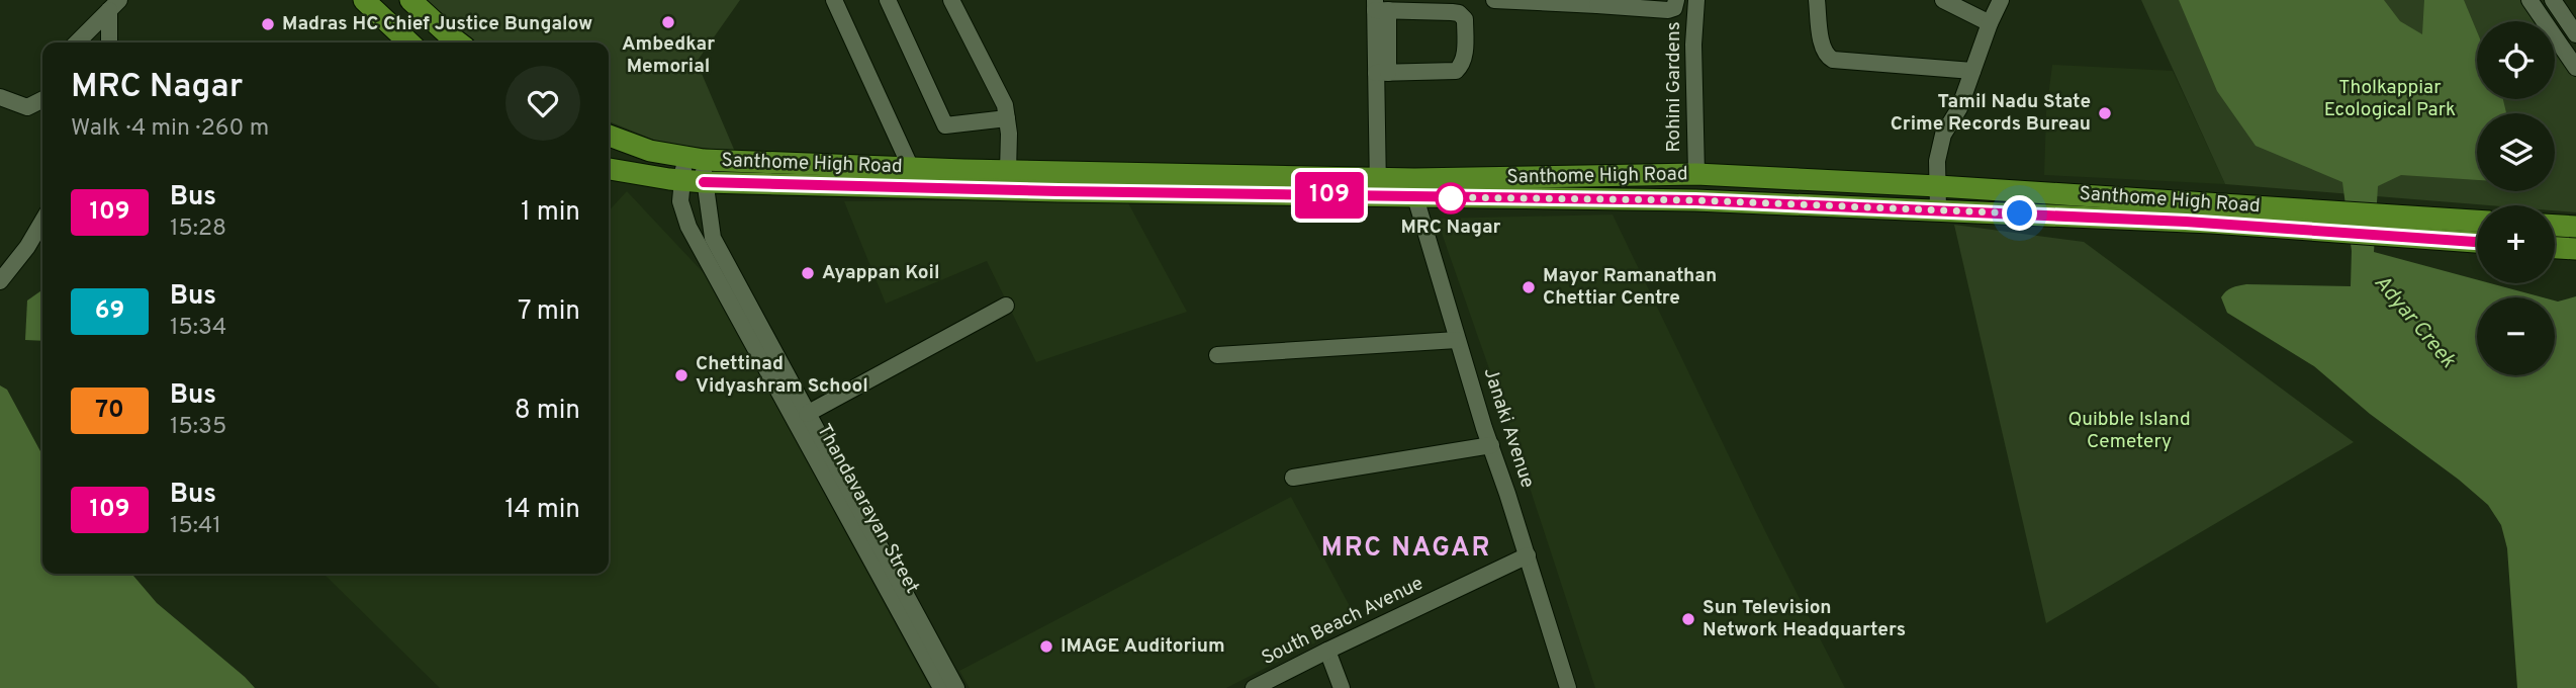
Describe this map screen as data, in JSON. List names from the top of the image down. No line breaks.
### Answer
{"streets":{"main road":["Santhome High Road"],"street":["Rohini Gardens","Janaki Avenue","Thandavarayan Street","South Beach Avenue"]},"crossings":[["Rohini Gardens","Santhome High Road"],["Santhome High Road","Janaki Avenue"],["Santhome High Road","Thandavarayan Street"],["Janaki Avenue","South Beach Avenue"]],"districts":["MRC NAGAR"],"water":["Adyar Creek"],"parks":["Tholkappiar Ecological Park","Quibble Island Cemetery"],"places":["Ambedkar Memorial","Madras HC Chief Justice Bungalow","Tamil Nadu State Crime Records Bureau","MRC Nagar","Ayappan Koil","Mayor Ramanathan Chettiar Centre","Chettinad Vidyashram School","Sun Television Network Headquarters","IMAGE Auditorium"],"lines":["bus line 109"],"page":{"on_map":"109","map_buttons":["+","−"],"heading":["MRC Nagar","Walk · 4 min · 260 m"],"list":[{"mark":"109","name":"Bus","note":"15:28","value":"1 min"},{"mark":"69","name":"Bus","note":"15:34","value":"7 min"},{"mark":"70","name":"Bus","note":"15:35","value":"8 min"},{"mark":"109","name":"Bus","note":"15:41","value":"14 min"}]}}
